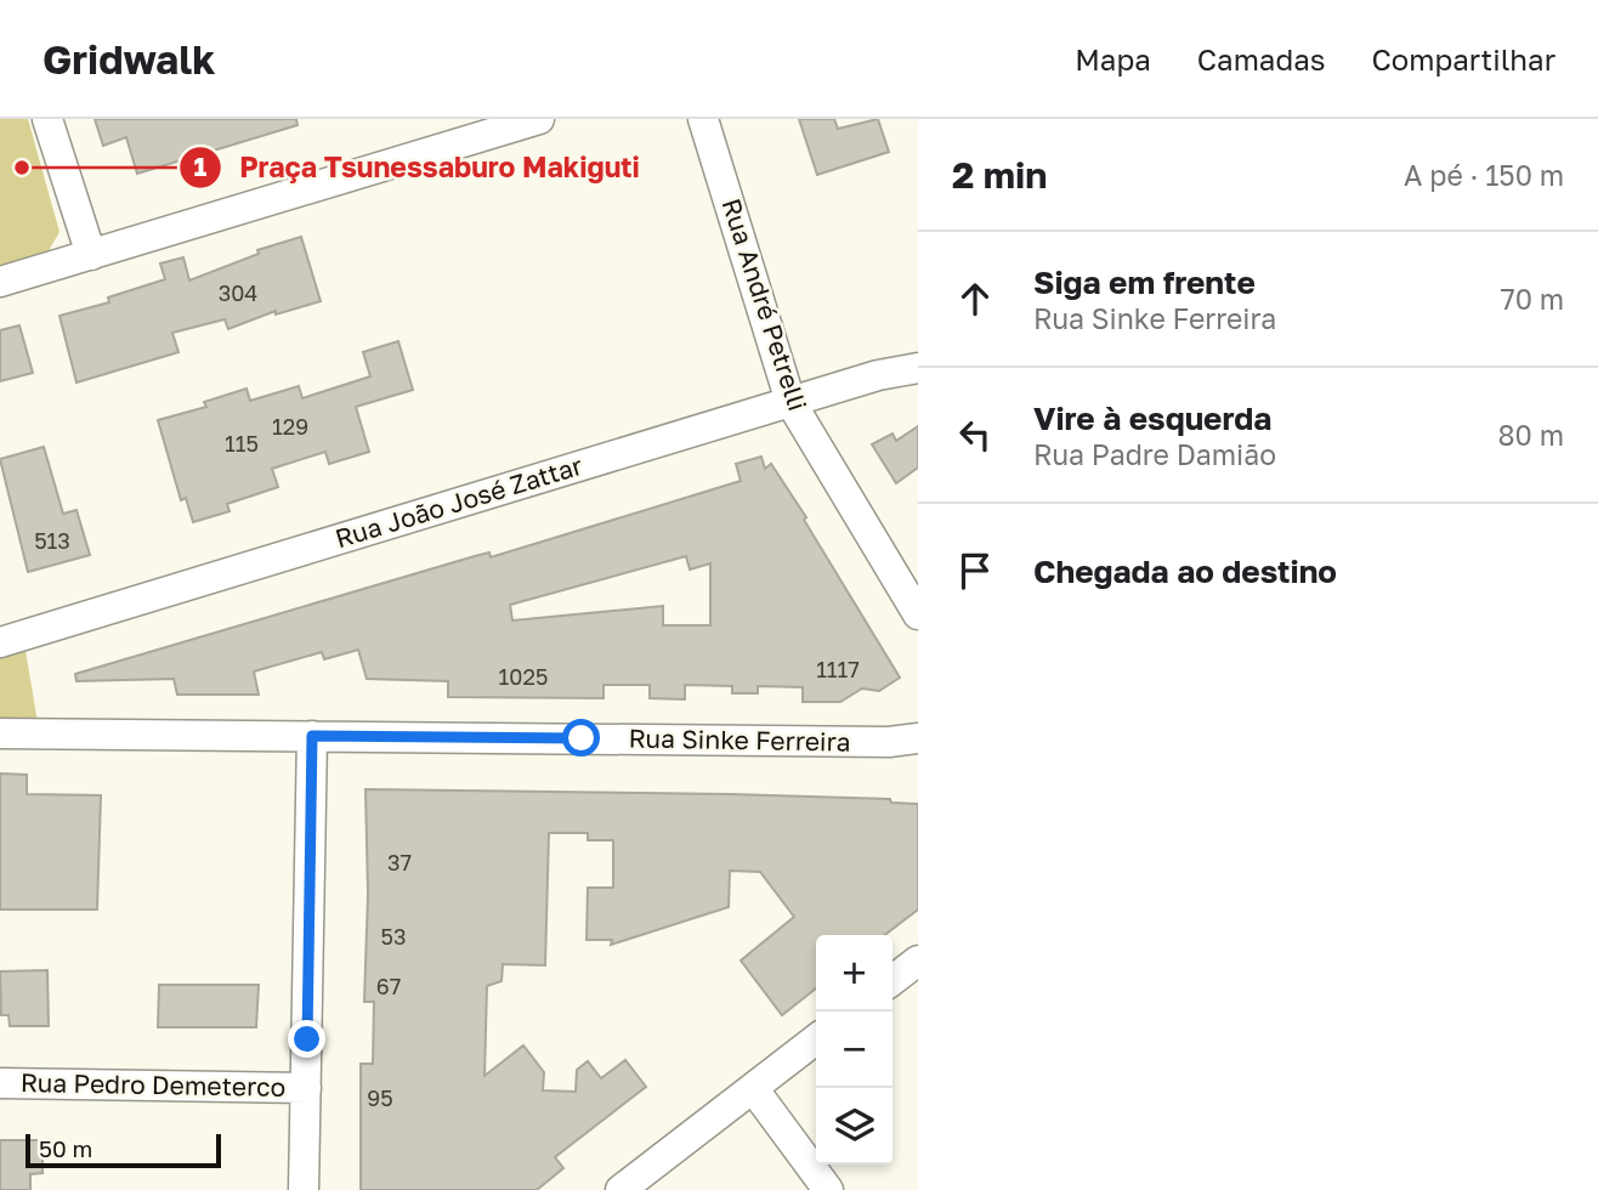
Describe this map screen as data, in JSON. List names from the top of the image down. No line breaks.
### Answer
{"streets":{"street":["Rua André Petrelli","Rua João José Zattar","Rua Sinke Ferreira","Rua Pedro Demeterco"]},"crossings":[["Rua André Petrelli","Rua João José Zattar"]],"places":["Praça Tsunessaburo Makiguti"],"house_numbers":["304","129","115","513","1117","1025","37","53","67","95"],"scale_bar":"50 m","page":{"header":"Gridwalk","nav":["Mapa","Camadas","Compartilhar"],"heading":["2 min","A pé · 150 m"],"list":[["Siga em frente","Rua Sinke Ferreira","70 m"],["Vire à esquerda","Rua Padre Damião","80 m"],"Chegada ao destino"],"map_buttons":["+","−"],"scale":"50 m"}}
